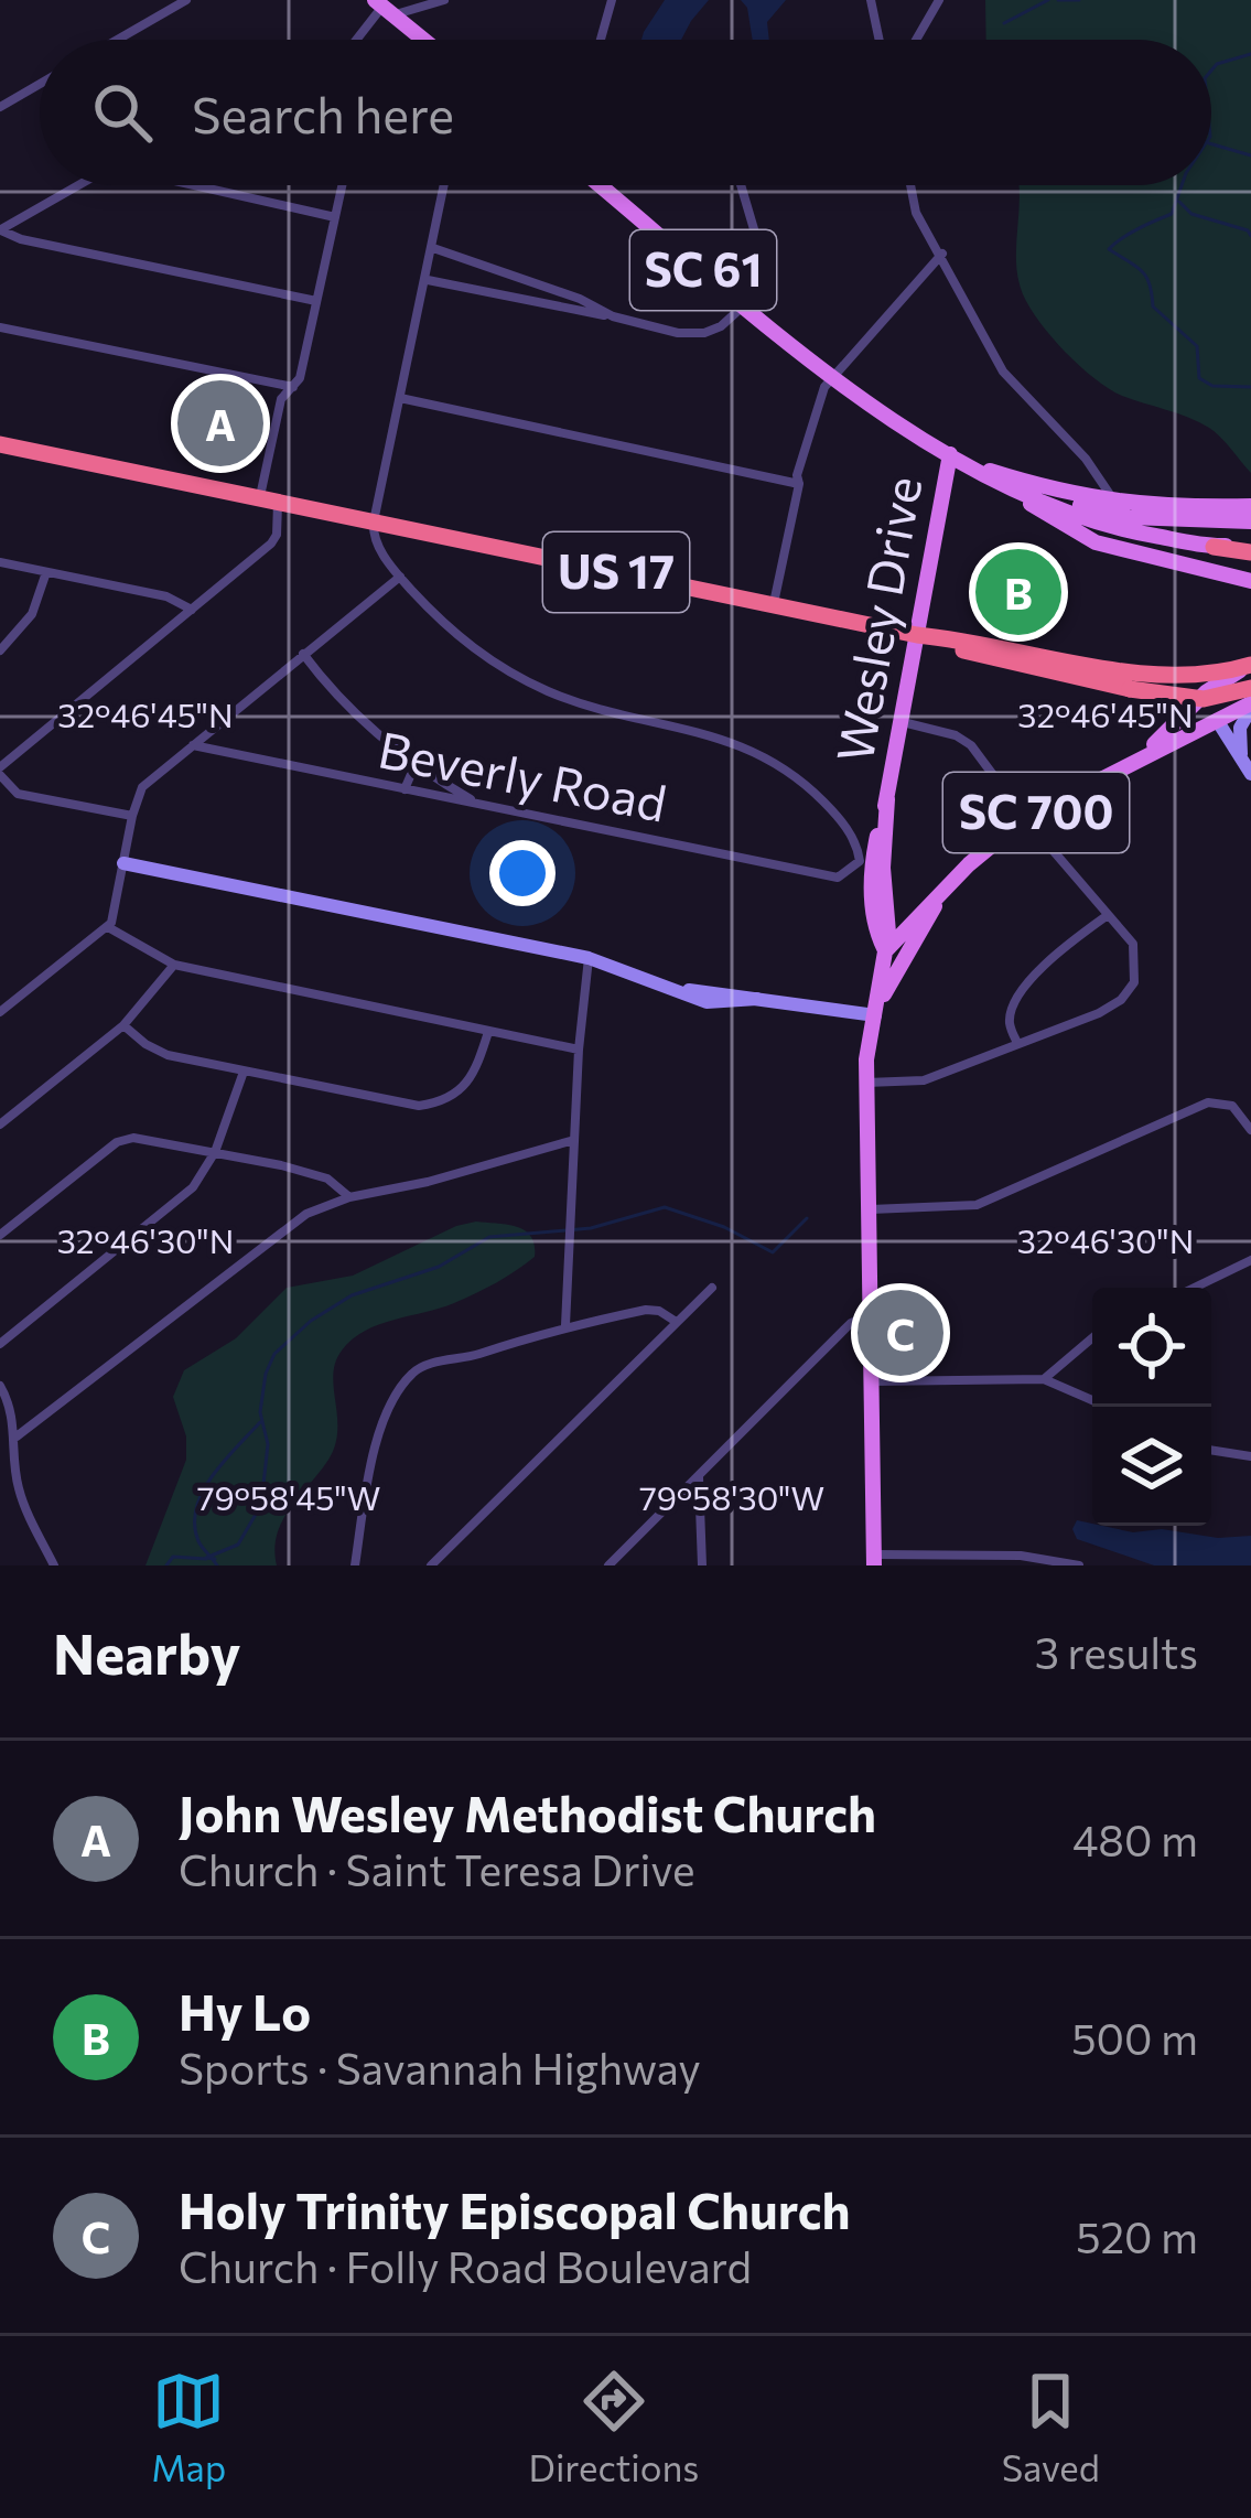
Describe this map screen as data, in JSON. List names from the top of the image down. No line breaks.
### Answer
{"streets":{"highway":["US 17"],"main road":["SC 61","Wesley Drive","SC 700"],"street":["Beverly Road"]},"crossings":[["SC 61","Wesley Drive"],["US 17","Wesley Drive"],["Wesley Drive","SC 700"]],"page":{"search":"Search here","pins":["A","B","C"],"heading":["Nearby","3 results"],"list":[{"mark":"A","name":"John Wesley Methodist Church","note":"Church · Saint Teresa Drive","value":"480 m"},{"mark":"B","name":"Hy Lo","note":"Sports · Savannah Highway","value":"500 m"},{"mark":"C","name":"Holy Trinity Episcopal Church","note":"Church · Folly Road Boulevard","value":"520 m"}],"nav":["Map","Directions","Saved"]},"coordinates":["32°46'45\"N","32°46'30\"N","79°58'45\"W","79°58'30\"W"]}
